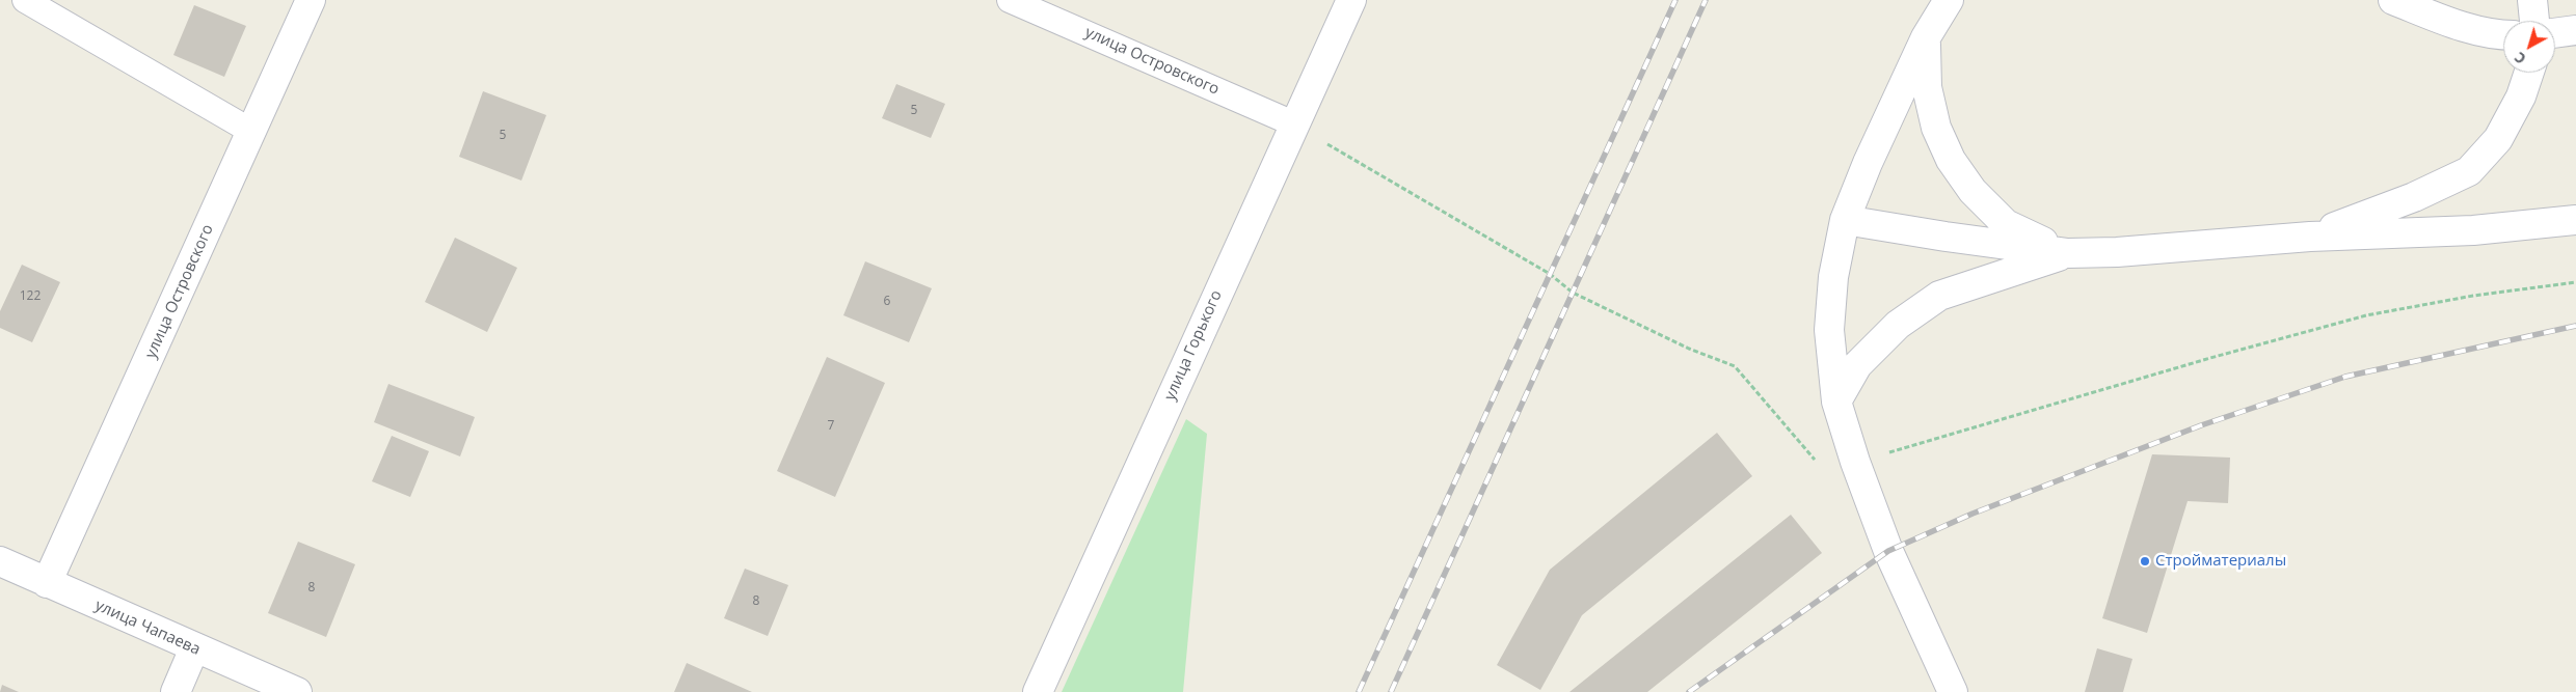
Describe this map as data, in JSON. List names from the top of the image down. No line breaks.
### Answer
{"streets":{"street":["улица Островского","улица Горького","улица Чапаева"]},"crossings":[["улица Островского","улица Горького"],["улица Островского","улица Чапаева"]],"places":["Стройматериалы"],"house_numbers":["5","5","122","6","7","8","8"],"north":"bottom left"}
